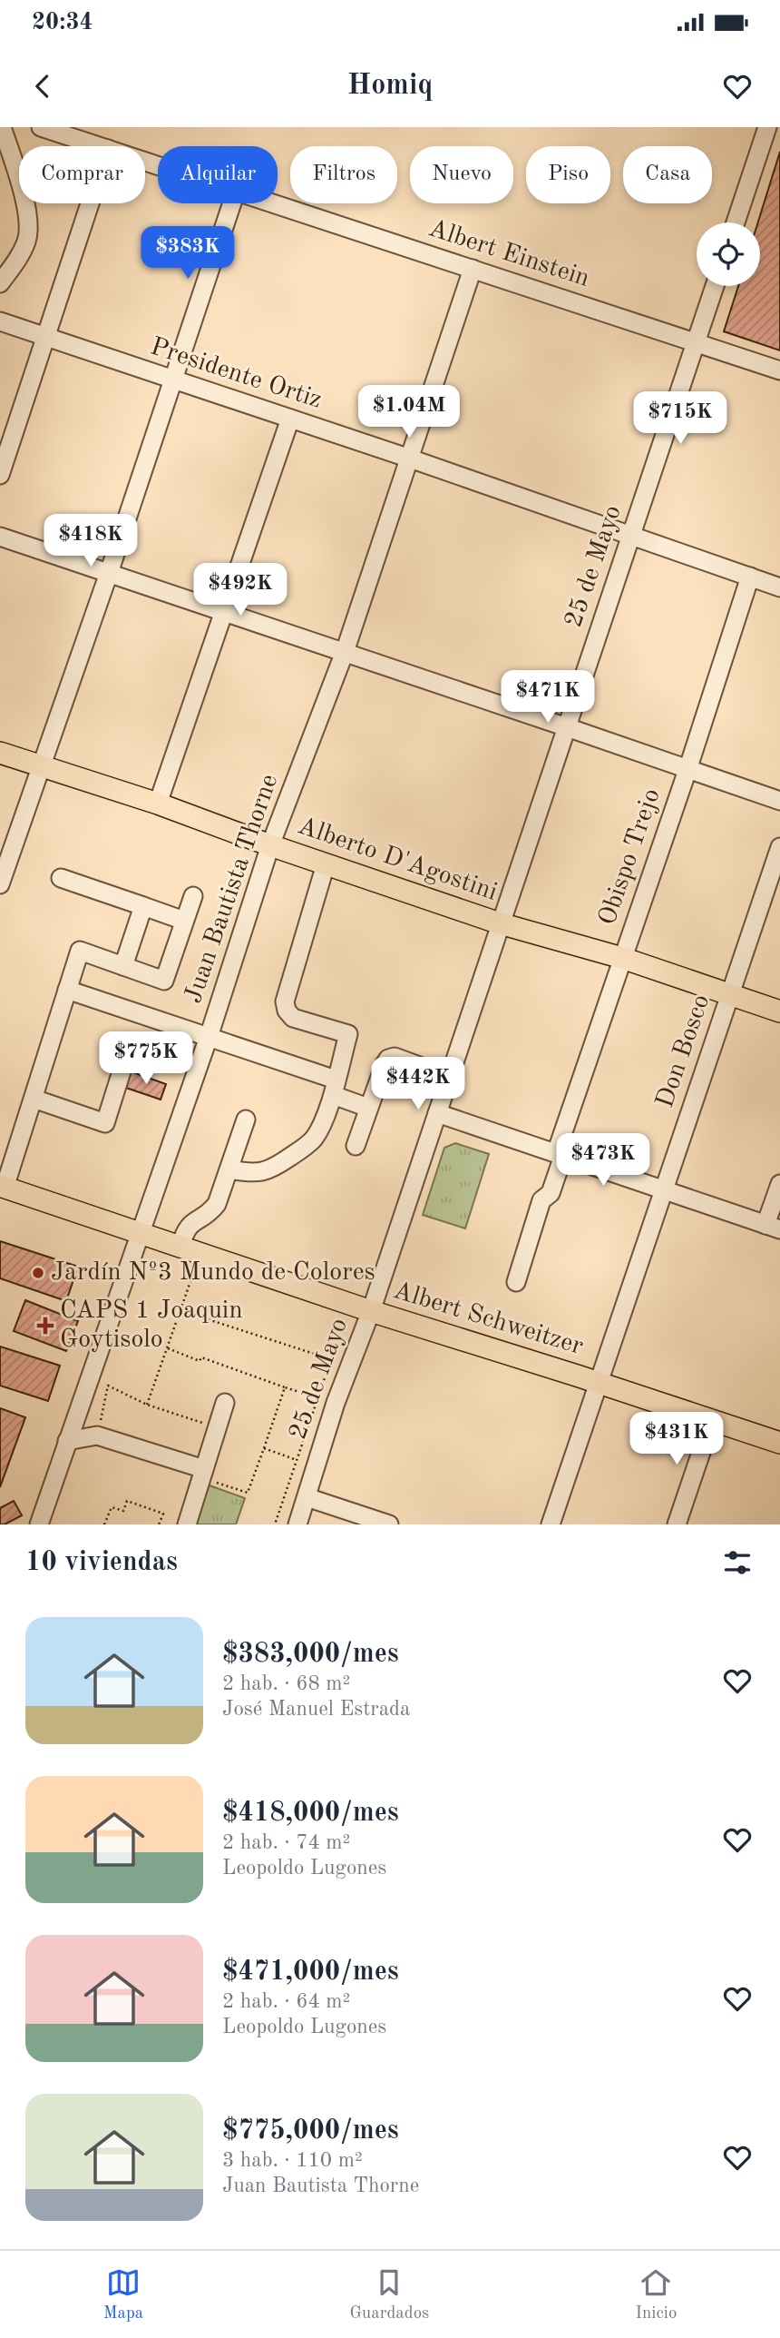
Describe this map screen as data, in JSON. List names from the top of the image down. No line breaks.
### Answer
{"streets":{"main road":["Alberto D'Agostini","Albert Schweitzer"],"street":["Albert Einstein","Presidente Ortiz","25 de Mayo","Obispo Trejo","Juan Bautista Thorne","Don Bosco"]},"crossings":[["Albert Einstein","25 de Mayo"],["Albert Einstein","Juan Bautista Thorne"],["Presidente Ortiz","25 de Mayo"],["Presidente Ortiz","Obispo Trejo"],["Presidente Ortiz","Juan Bautista Thorne"],["25 de Mayo","Alberto D'Agostini"],["25 de Mayo","Albert Schweitzer"],["Obispo Trejo","Alberto D'Agostini"],["Alberto D'Agostini","Juan Bautista Thorne"],["Alberto D'Agostini","Don Bosco"],["Juan Bautista Thorne","Albert Schweitzer"],["Don Bosco","Albert Schweitzer"]],"places":{"other":["Jardín Nº3 Mundo de Colores"],"health":["CAPS 1 Joaquin Goytisolo"]},"page":{"status":"20:34","header":"Homiq","chip":["Comprar","Alquilar","Filtros","Nuevo","Piso","Casa"],"price":["$383K","$1.04M","$715K","$418K","$492K","$471K","$775K","$442K","$473K","$431K"],"heading":"10 viviendas","list":[{"name":"$383,000/mes","note":"2 hab. · 68 m² · José Manuel Estrada"},{"name":"$418,000/mes","note":"2 hab. · 74 m² · Leopoldo Lugones"},{"name":"$471,000/mes","note":"2 hab. · 64 m² · Leopoldo Lugones"},{"name":"$775,000/mes","note":"3 hab. · 110 m² · Juan Bautista Thorne"}],"tabs":["Mapa","Guardados","Inicio"]}}
